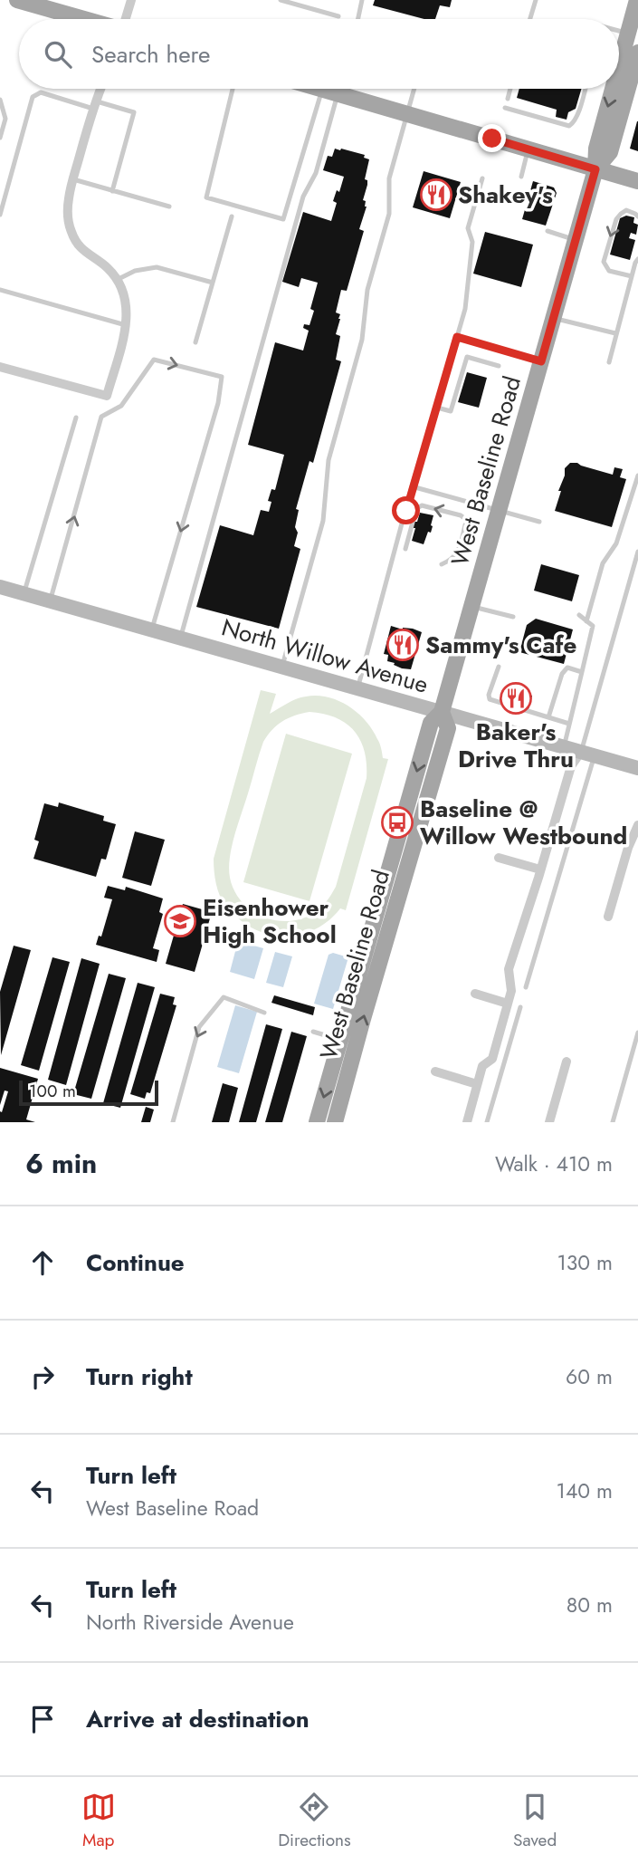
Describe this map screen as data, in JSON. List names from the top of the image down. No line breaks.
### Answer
{"streets":{"main road":["West Baseline Road"],"street":["North Willow Avenue"]},"crossings":[["West Baseline Road","North Willow Avenue"]],"places":{"restaurant":["Shakey's","Sammy's Cafe","Baker's Drive Thru"],"bus stop":["Baseline @ Willow Westbound"],"school or university":["Eisenhower High School"]},"scale_bar":"100 m","page":{"search":"Search here","scale":"100 m","heading":["6 min","Walk · 410 m"],"list":[["Continue","130 m"],["Turn right","60 m"],["Turn left","West Baseline Road","140 m"],["Turn left","North Riverside Avenue","80 m"],"Arrive at destination"],"nav":["Map","Directions","Saved"]}}
